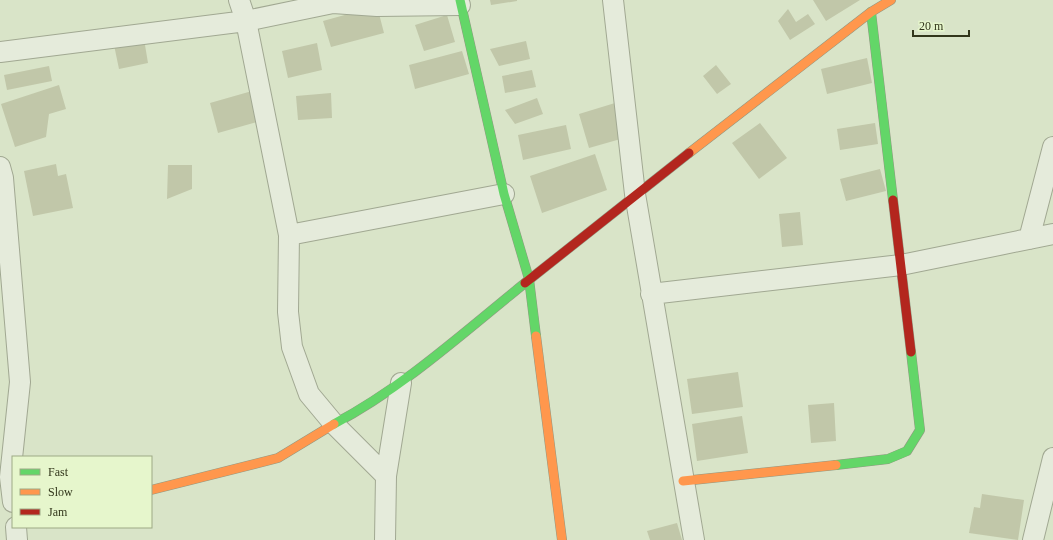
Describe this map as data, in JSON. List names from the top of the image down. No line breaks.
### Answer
{"legend":["Fast","Slow","Jam"],"scale_bar":"20 m"}
